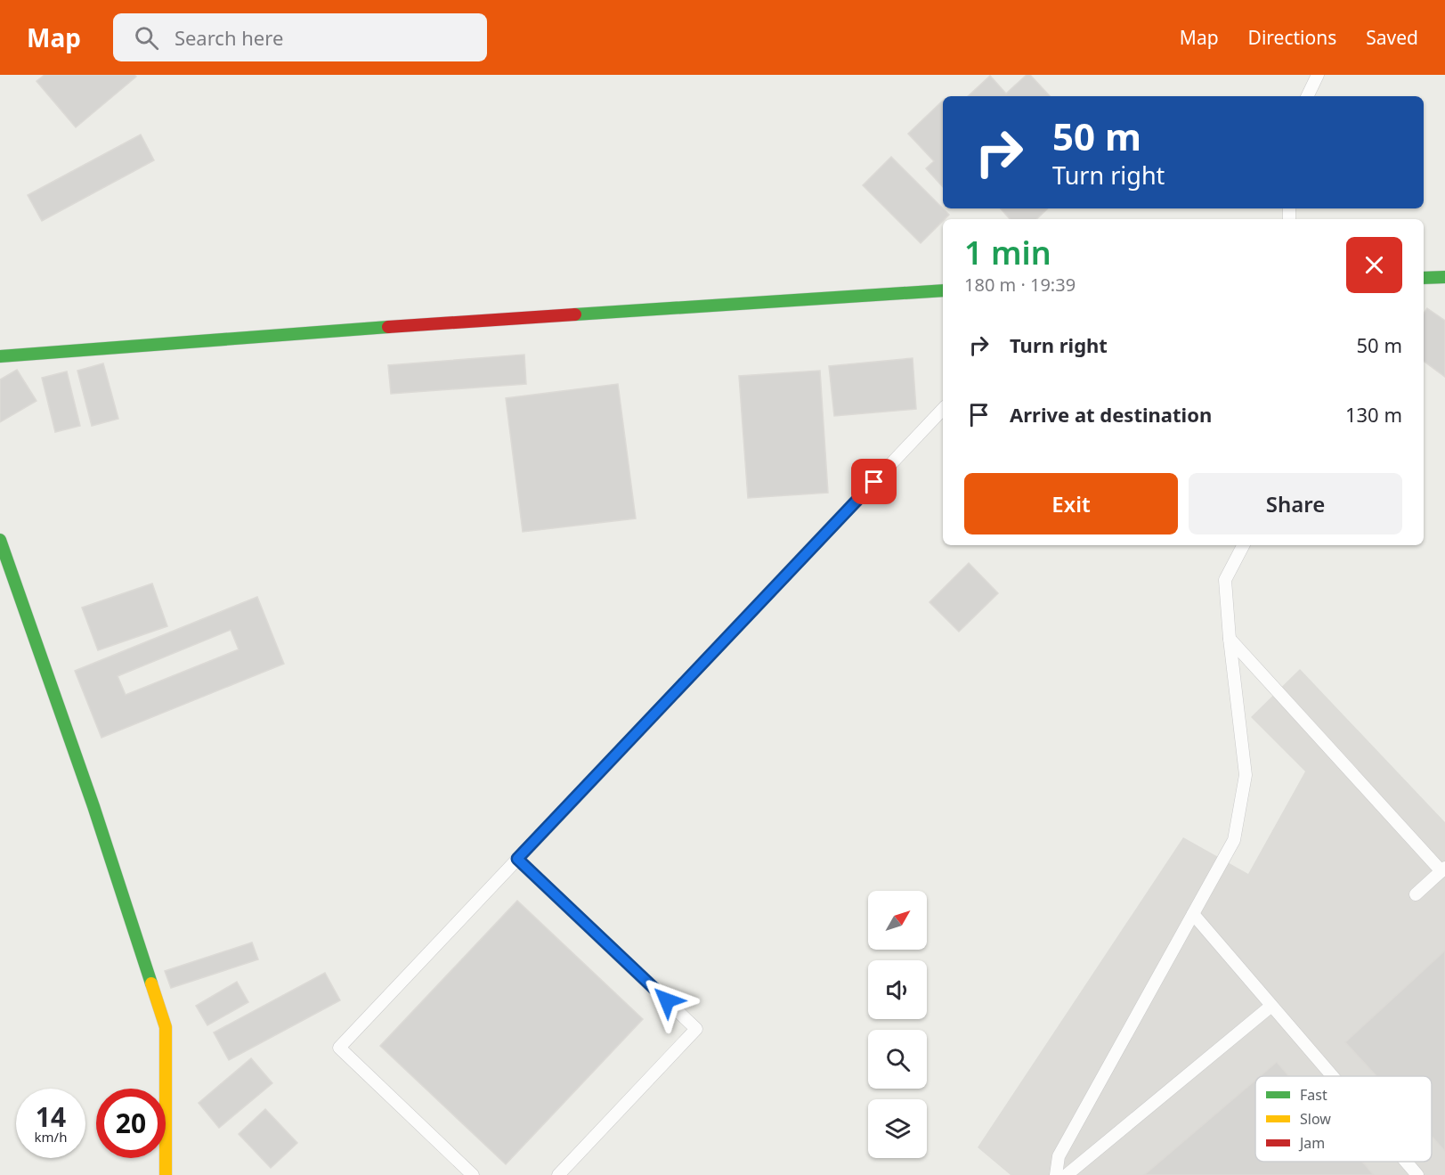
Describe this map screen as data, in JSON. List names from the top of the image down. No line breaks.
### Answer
{"legend":["Fast","Slow","Jam"],"north":"top right","page":{"header":"Map","search":"Search here","nav":["Map","Directions","Saved"],"turn":["50 m","Turn right"],"heading":["1 min","180 m · 19:39"],"list":[{"name":"Turn right","value":"50 m"},{"name":"Arrive at destination","value":"130 m"}],"buttons":["Exit","Share"],"speed":"14 km/h","limit":"20"}}
